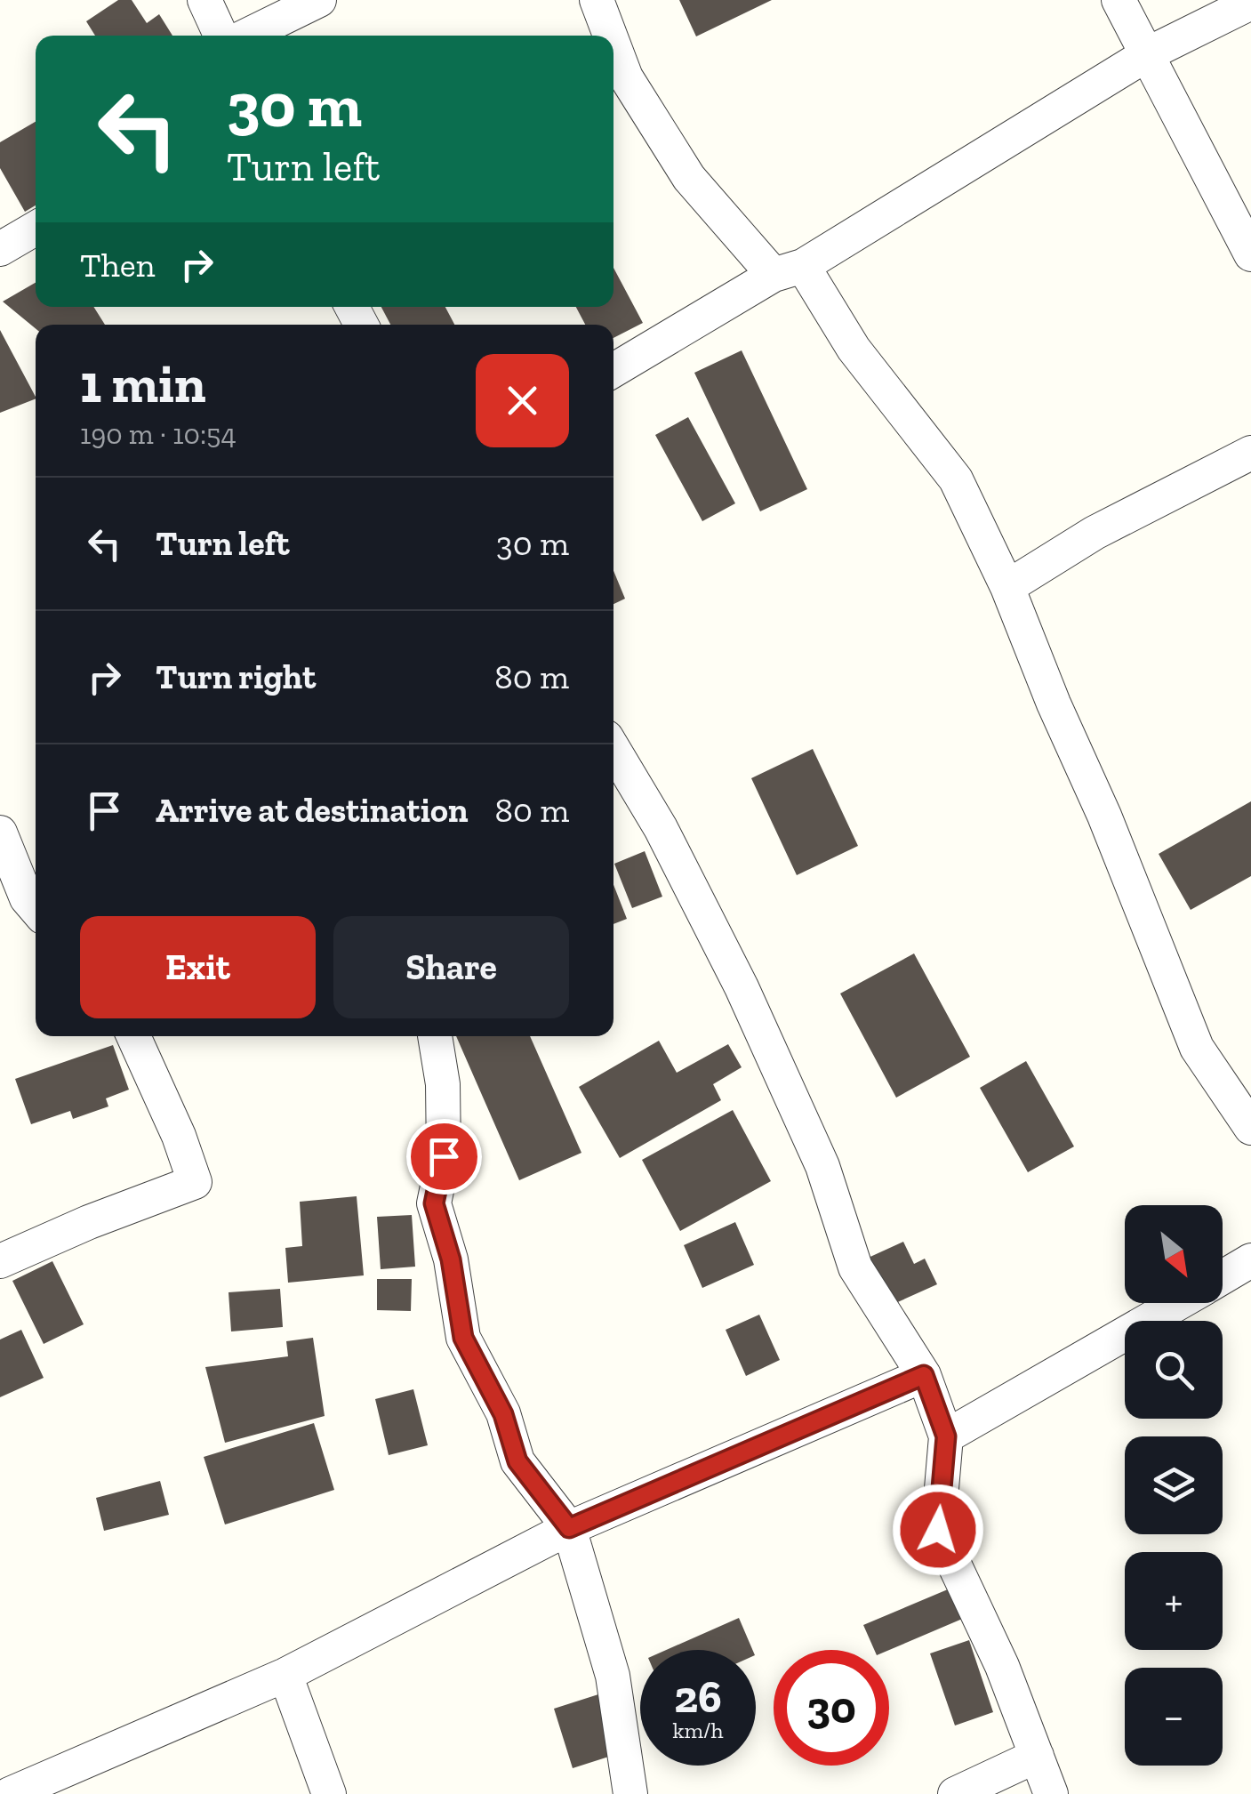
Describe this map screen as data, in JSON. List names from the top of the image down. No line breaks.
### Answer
{"north":"bottom right","page":{"turn":["30 m","Turn left"],"then":"Then","heading":["1 min","190 m · 10:54"],"list":[{"name":"Turn left","value":"30 m"},{"name":"Turn right","value":"80 m"},{"name":"Arrive at destination","value":"80 m"}],"buttons":["Exit","Share"],"map_buttons":["+","−"],"speed":"26 km/h","limit":"30"}}
